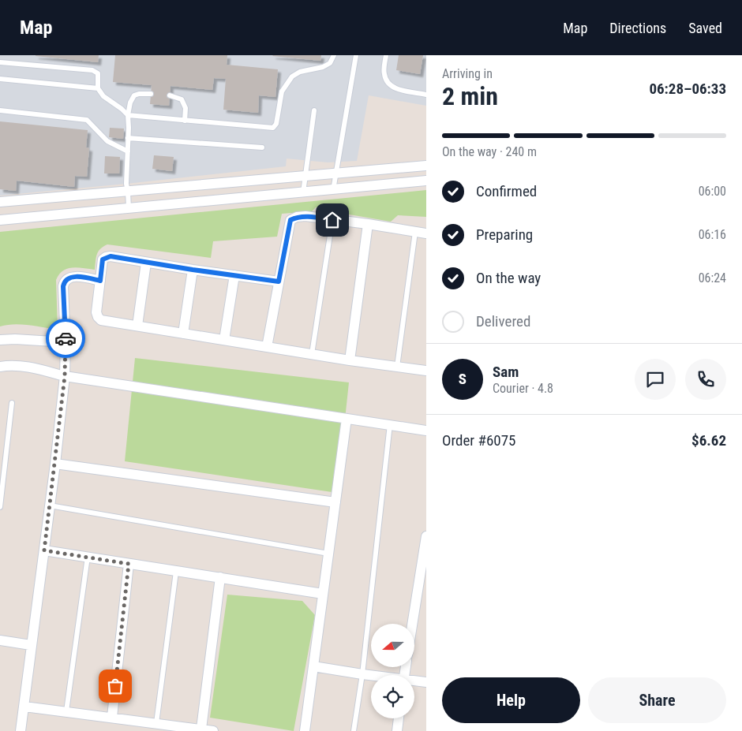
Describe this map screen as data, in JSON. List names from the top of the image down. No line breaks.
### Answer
{"north":"left","page":{"header":"Map","nav":["Map","Directions","Saved"],"heading":["2 min","Arriving in","06:28–06:33"],"panel":["Sam","Courier · 4.8","Order #6075","$6.62"],"bar":"On the way · 240 m","list":[["Confirmed","06:00"],["Preparing","06:16"],["On the way","06:24"],"Delivered"],"round":"S","buttons":["Help","Share"]}}
